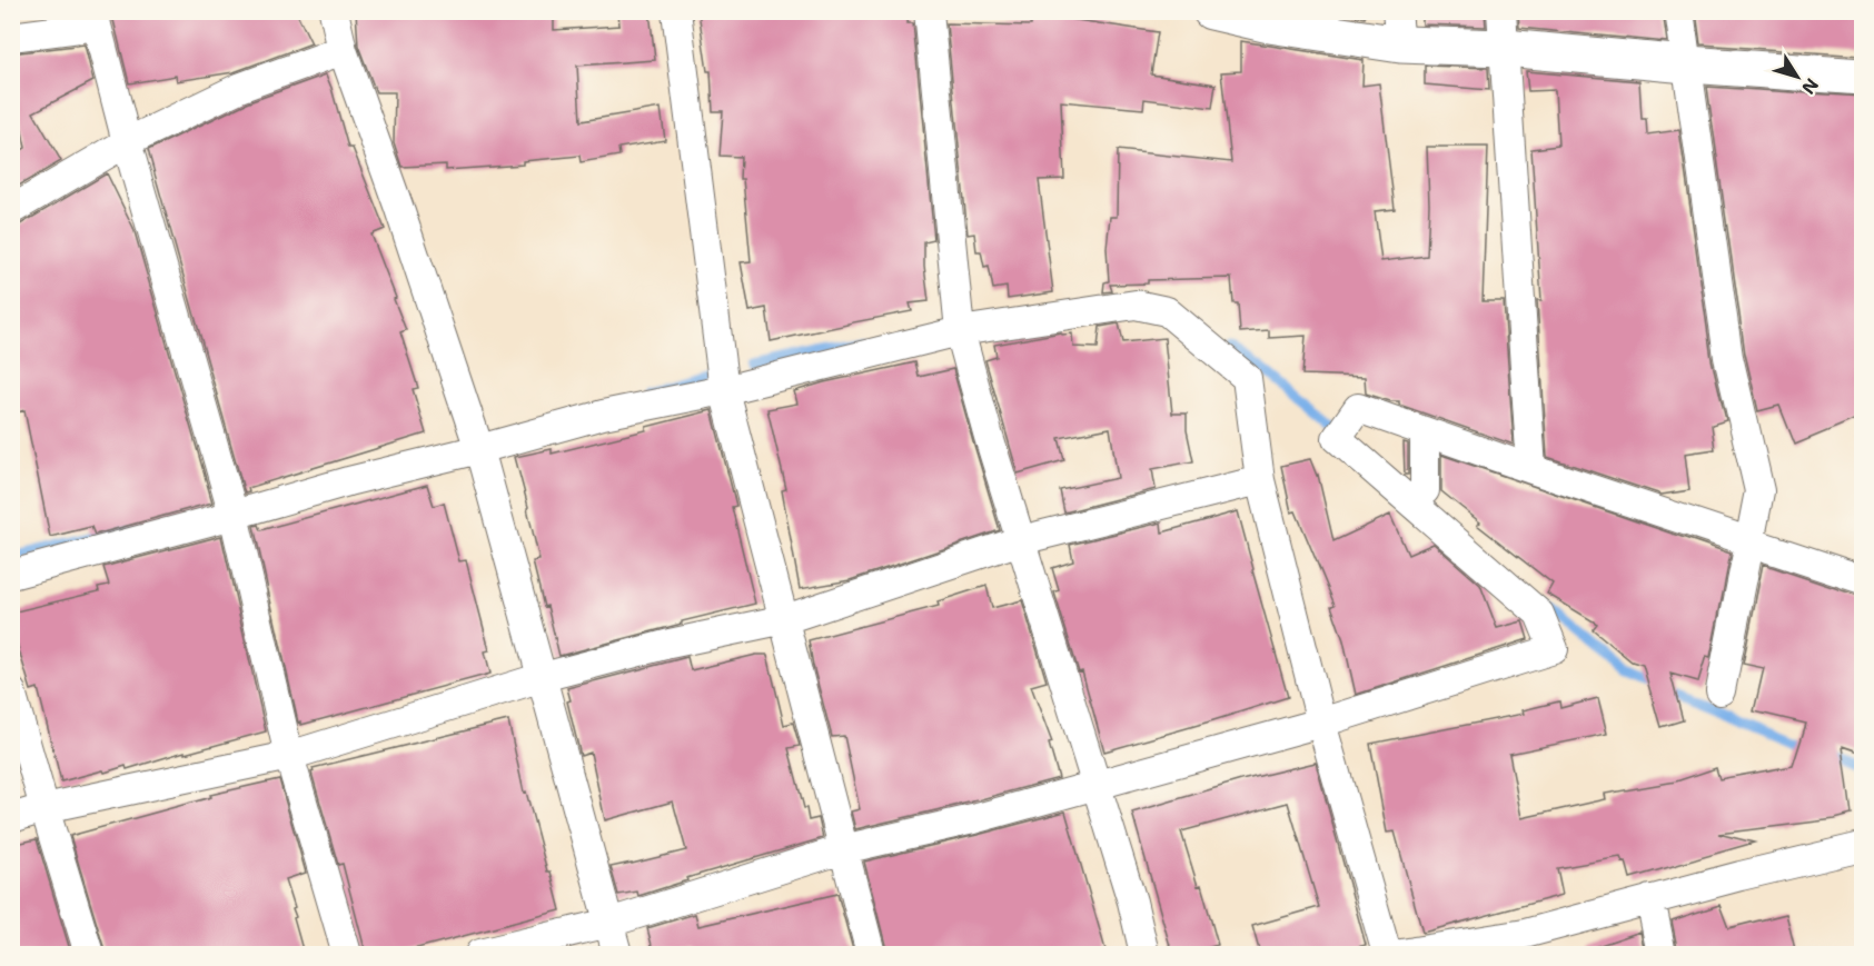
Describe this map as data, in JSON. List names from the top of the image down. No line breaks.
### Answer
{"north":"bottom right"}
